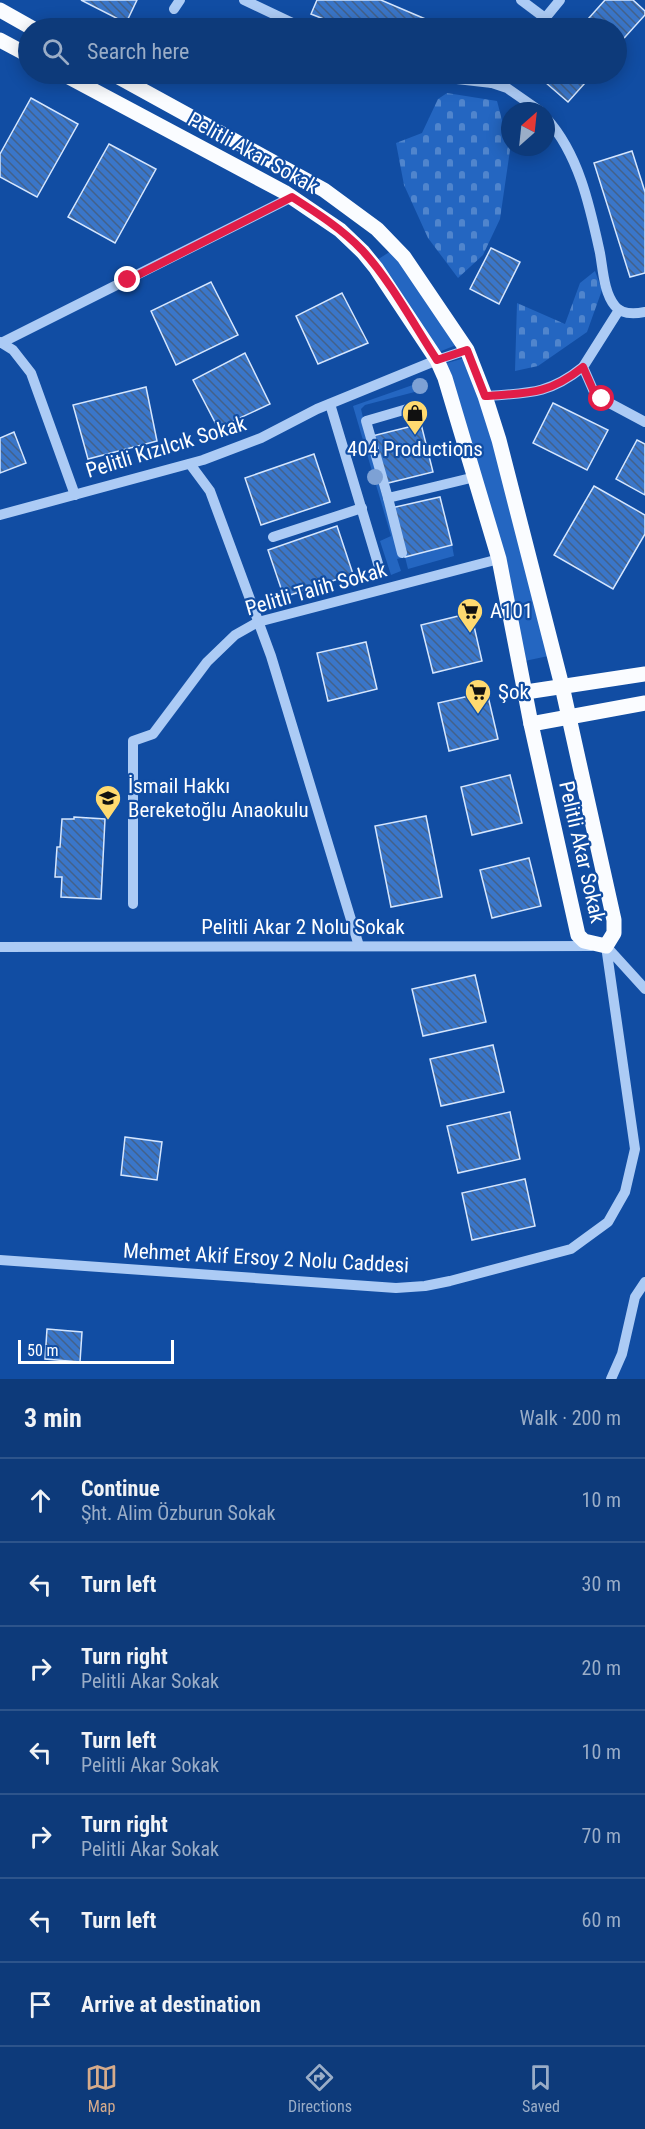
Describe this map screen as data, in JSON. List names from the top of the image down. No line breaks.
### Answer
{"streets":{"main road":["Pelitli Akar Sokak"],"street":["Pelitli Kızılcık Sokak","Pelitli Talih Sokak","Pelitli Akar 2 Nolu Sokak","Mehmet Akif Ersoy 2 Nolu Caddesi"]},"crossings":[["Pelitli Akar Sokak","Pelitli Kızılcık Sokak"],["Pelitli Akar Sokak","Pelitli Talih Sokak"],["Pelitli Akar Sokak","Pelitli Akar 2 Nolu Sokak"],["Pelitli Akar Sokak","Mehmet Akif Ersoy 2 Nolu Caddesi"],["Pelitli Akar 2 Nolu Sokak","Mehmet Akif Ersoy 2 Nolu Caddesi"]],"places":{"shop":["404 Productions"],"supermarket":["A101","Şok"],"school or university":["İsmail Hakkı Bereketoğlu Anaokulu"]},"scale_bar":"50 m","north":"top right","page":{"search":"Search here","scale":"50 m","heading":["3 min","Walk · 200 m"],"list":[["Continue","Şht. Alim Özburun Sokak","10 m"],["Turn left","30 m"],["Turn right","Pelitli Akar Sokak","20 m"],["Turn left","Pelitli Akar Sokak","10 m"],["Turn right","Pelitli Akar Sokak","70 m"],["Turn left","60 m"],"Arrive at destination"],"nav":["Map","Directions","Saved"]}}
